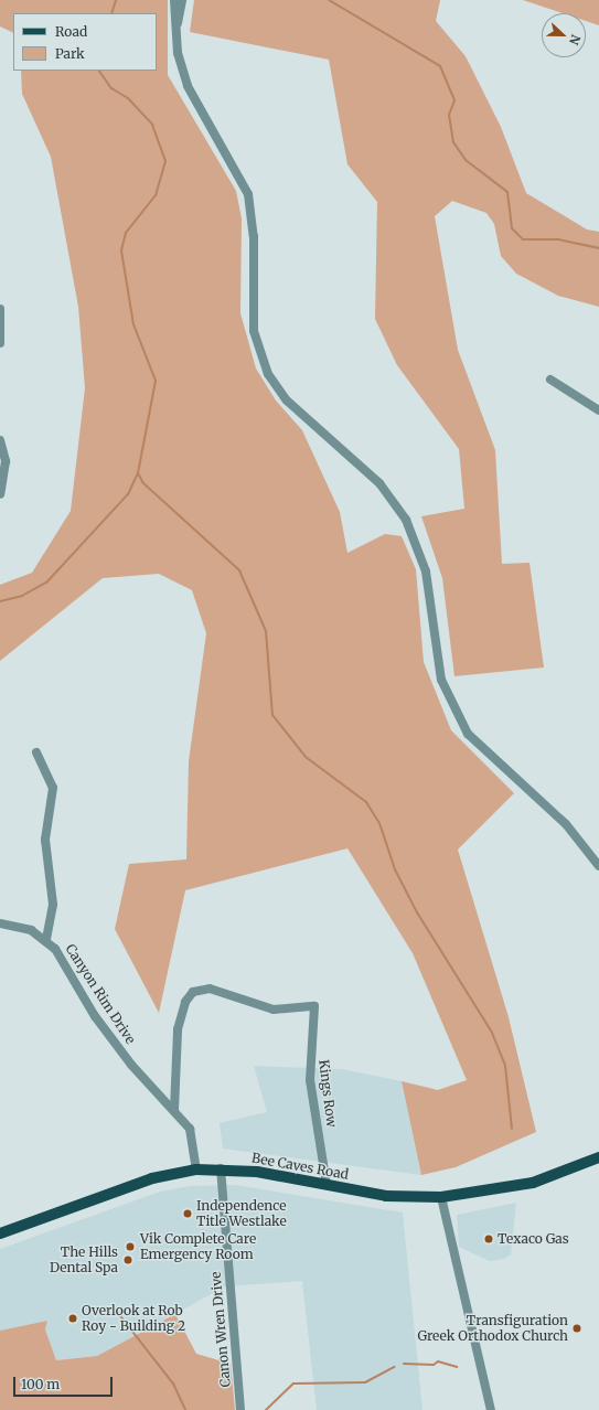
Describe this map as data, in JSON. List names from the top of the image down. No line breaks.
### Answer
{"streets":{"main road":["Bee Caves Road"],"street":["Canyon Rim Drive","Kings Row","Canon Wren Drive"]},"crossings":[["Canyon Rim Drive","Kings Row"],["Canyon Rim Drive","Bee Caves Road"],["Kings Row","Bee Caves Road"],["Bee Caves Road","Canon Wren Drive"]],"places":["Independence Title Westlake","Texaco Gas","Vik Complete Care Emergency Room","The Hills Dental Spa","Overlook at Rob Roy - Building 2","Transfiguration Greek Orthodox Church"],"legend":["Road","Park"],"scale_bar":"100 m","north":"right"}
